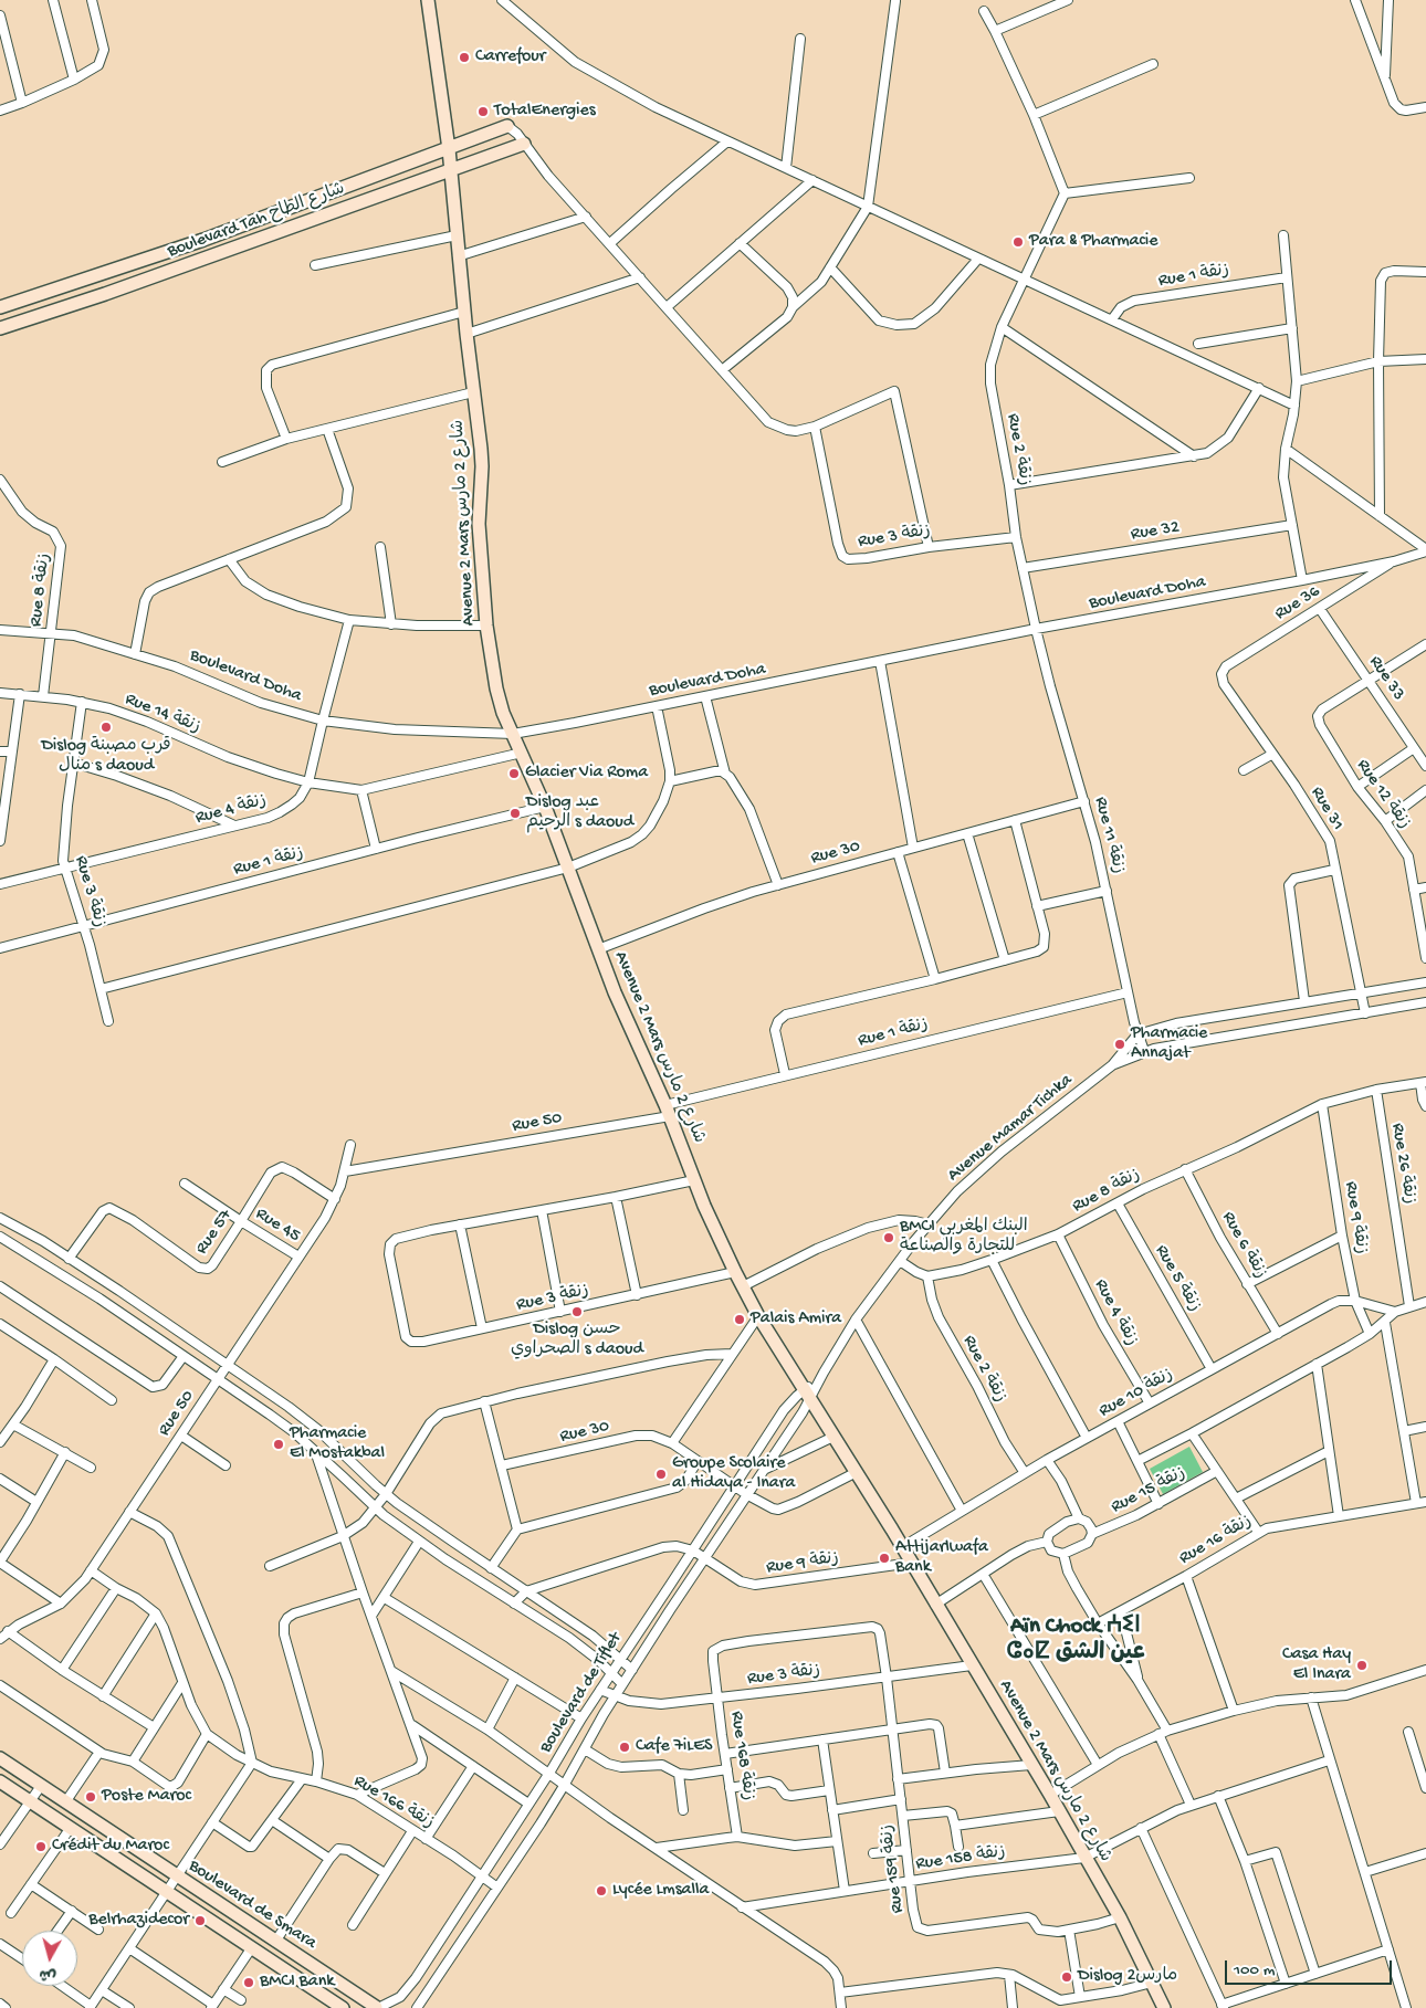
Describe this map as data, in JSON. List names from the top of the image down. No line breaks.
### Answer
{"streets":{"street":["Boulevard Tah شارع الطاح","Rue 1 زنقة","Rue 2 زنقة","Avenue 2 Mars شارع 2 مارس","Rue 32","Rue 3 زنقة","Rue 8 زنقة","Boulevard Doha","Rue 36","Rue 33","Rue 14 زنقة","Rue 12 زنقة","Rue 31","Rue 4 زنقة","Rue 11 زنقة","Rue 30","Rue 50","Avenue Mamar Tichka","Rue 26 زنقة","Rue 9 زنقة","Rue 45","Rue 57","Rue 6 زنقة","Rue 5 زنقة","Rue 10 زنقة","Rue 15 زنقة","Rue 16 زنقة","Boulevard de Tiflet","Rue 168 زنقة","Rue 166 زنقة","Rue 158 زنقة","Rue 159 زنقة","Boulevard de Smara"]},"crossings":[["Boulevard Tah شارع الطاح","Avenue 2 Mars شارع 2 مارس"],["Rue 1 زنقة","Avenue 2 Mars شارع 2 مارس"],["Rue 1 زنقة","Rue 3 زنقة"],["Rue 1 زنقة","Rue 11 زنقة"],["Rue 1 زنقة","Rue 50"],["Rue 2 زنقة","Rue 32"],["Rue 2 زنقة","Rue 3 زنقة"],["Rue 2 زنقة","Rue 8 زنقة"],["Rue 2 زنقة","Boulevard Doha"],["Rue 2 زنقة","Rue 11 زنقة"],["Rue 2 زنقة","Rue 10 زنقة"],["Avenue 2 Mars شارع 2 مارس","Rue 3 زنقة"],["Avenue 2 Mars شارع 2 مارس","Boulevard Doha"],["Avenue 2 Mars شارع 2 مارس","Rue 30"],["Avenue 2 Mars شارع 2 مارس","Rue 50"],["Avenue 2 Mars شارع 2 مارس","Avenue Mamar Tichka"],["Avenue 2 Mars شارع 2 مارس","Rue 9 زنقة"],["Avenue 2 Mars شارع 2 مارس","Rue 10 زنقة"],["Avenue 2 Mars شارع 2 مارس","Boulevard de Tiflet"],["Avenue 2 Mars شارع 2 مارس","Rue 158 زنقة"],["Avenue 2 Mars شارع 2 مارس","Rue 159 زنقة"],["Rue 3 زنقة","Rue 14 زنقة"],["Rue 3 زنقة","Rue 4 زنقة"],["Rue 3 زنقة","Boulevard de Tiflet"],["Rue 3 زنقة","Rue 168 زنقة"],["Rue 3 زنقة","Rue 159 زنقة"],["Rue 8 زنقة","Boulevard Doha"],["Rue 8 زنقة","Rue 14 زنقة"],["Rue 8 زنقة","Rue 4 زنقة"],["Rue 8 زنقة","Rue 26 زنقة"],["Rue 8 زنقة","Rue 9 زنقة"],["Rue 8 زنقة","Rue 6 زنقة"],["Rue 8 زنقة","Rue 5 زنقة"],["Boulevard Doha","Rue 36"],["Boulevard Doha","Rue 11 زنقة"],["Rue 36","Rue 33"],["Rue 36","Rue 31"],["Rue 33","Rue 12 زنقة"],["Rue 14 زنقة","Rue 4 زنقة"],["Rue 31","Avenue Mamar Tichka"],["Rue 4 زنقة","Rue 10 زنقة"],["Rue 11 زنقة","Rue 30"],["Rue 11 زنقة","Avenue Mamar Tichka"],["Rue 30","Boulevard de Tiflet"],["Rue 50","Rue 45"],["Rue 50","Rue 57"],["Avenue Mamar Tichka","Boulevard de Tiflet"],["Rue 9 زنقة","Rue 10 زنقة"],["Rue 9 زنقة","Boulevard de Tiflet"],["Rue 45","Rue 57"],["Rue 6 زنقة","Rue 10 زنقة"],["Rue 5 زنقة","Rue 10 زنقة"],["Boulevard de Tiflet","Rue 166 زنقة"],["Boulevard de Tiflet","Boulevard de Smara"],["Rue 168 زنقة","Rue 159 زنقة"],["Rue 158 زنقة","Rue 159 زنقة"]],"districts":["Aïn Chock ⵄⵉⵏ ⵛⴰⵇ عين الشق"],"places":["Carrefour","TotalEnergies","Para & Pharmacie","Dislog قرب مصبنة منال s daoud","Glacier Via Roma","Dislog عبد الرحيم s daoud","Pharmacie Annajat","BMCI البنك المغربي للتجارة والصناعة","Dislog حسن الصحراوي s daoud","Palais Amira","Pharmacie El Mostakbal","Groupe Scolaire al Hidaya - Inara","Attijarlwafa Bank","Casa Hay El Inara","Cafe 7iLES","Poste Maroc","Crédit du Maroc","Lycée Lmsalla","Belrhazidecor","Dislog 2مارس","BMCI Bank"],"scale_bar":"100 m","north":"bottom"}
